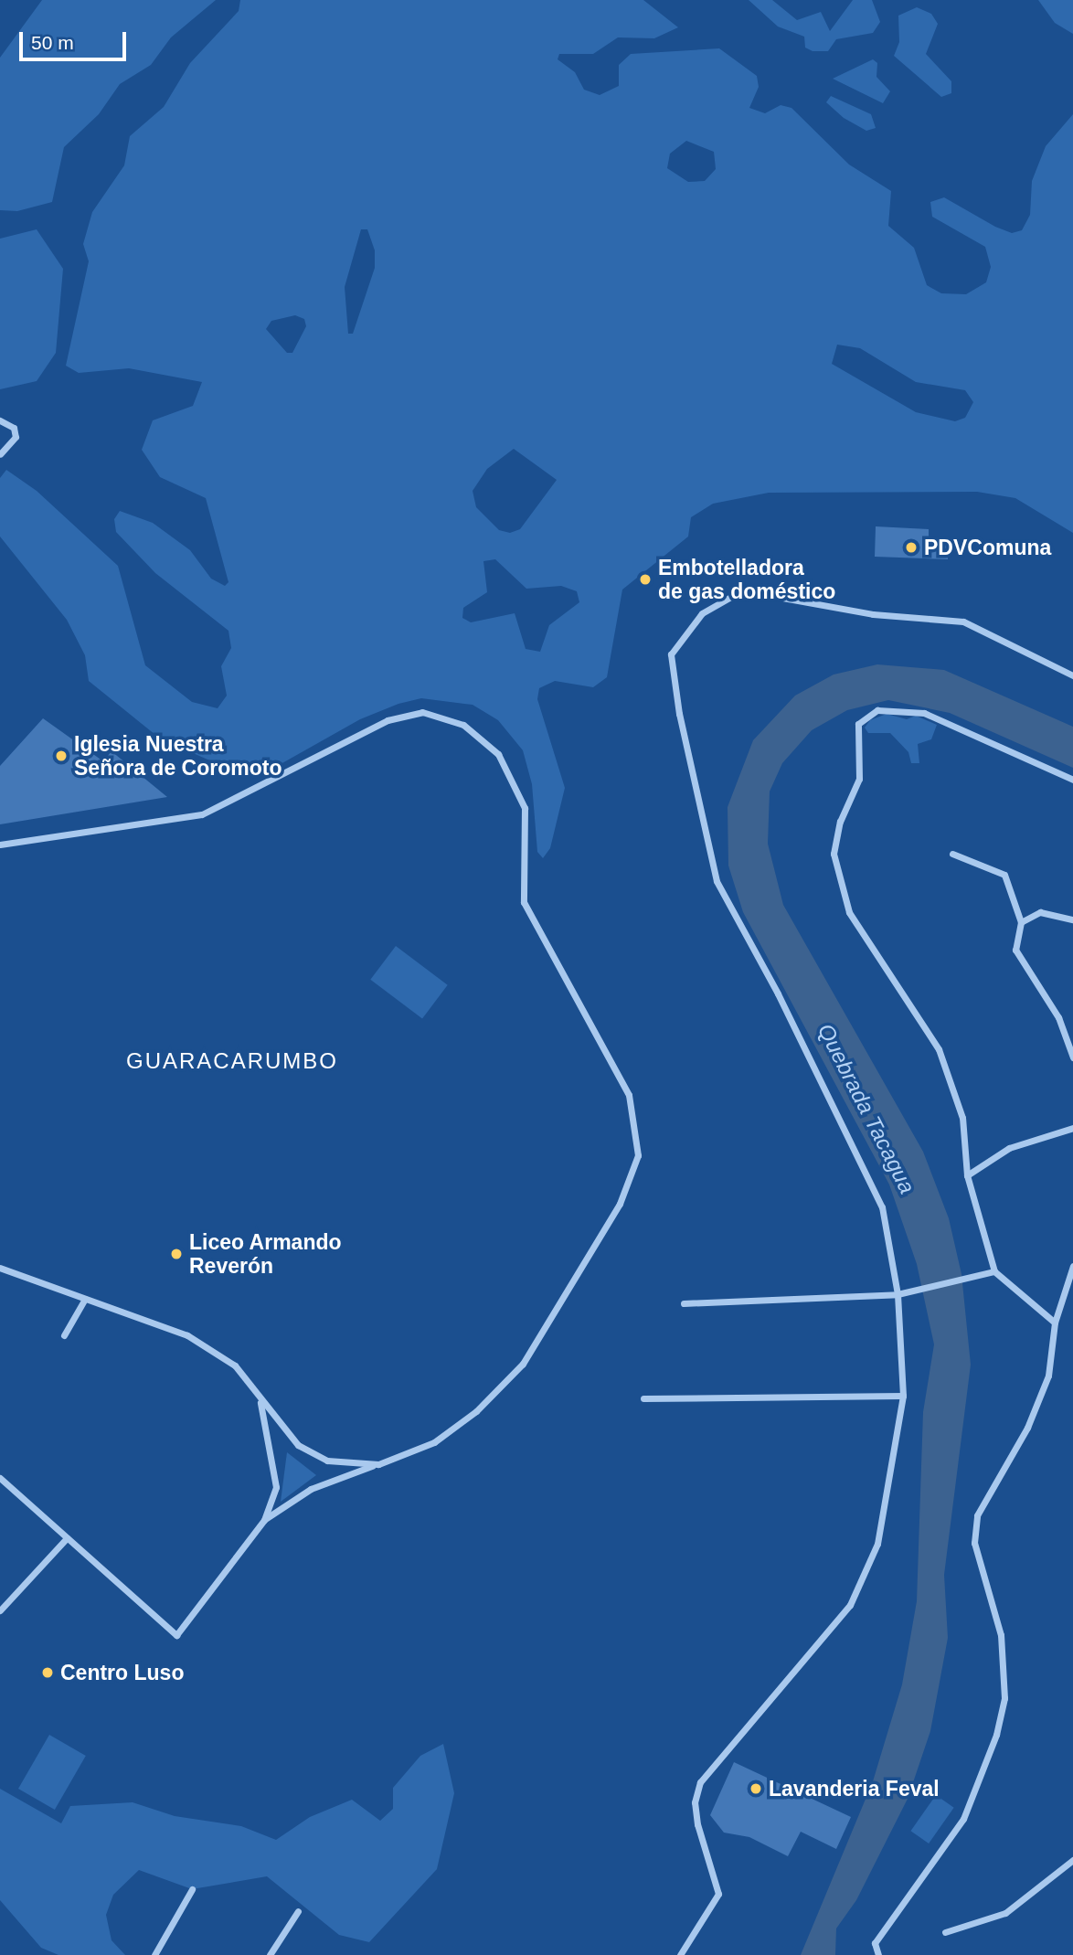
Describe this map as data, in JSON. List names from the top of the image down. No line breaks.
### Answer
{"districts":["GUARACARUMBO"],"water":["Quebrada Tacagua"],"places":["PDVComuna","Embotelladora de gas doméstico","Iglesia Nuestra Señora de Coromoto","Liceo Armando Reverón","Centro Luso","Lavanderia Feval"],"scale_bar":"50 m"}
